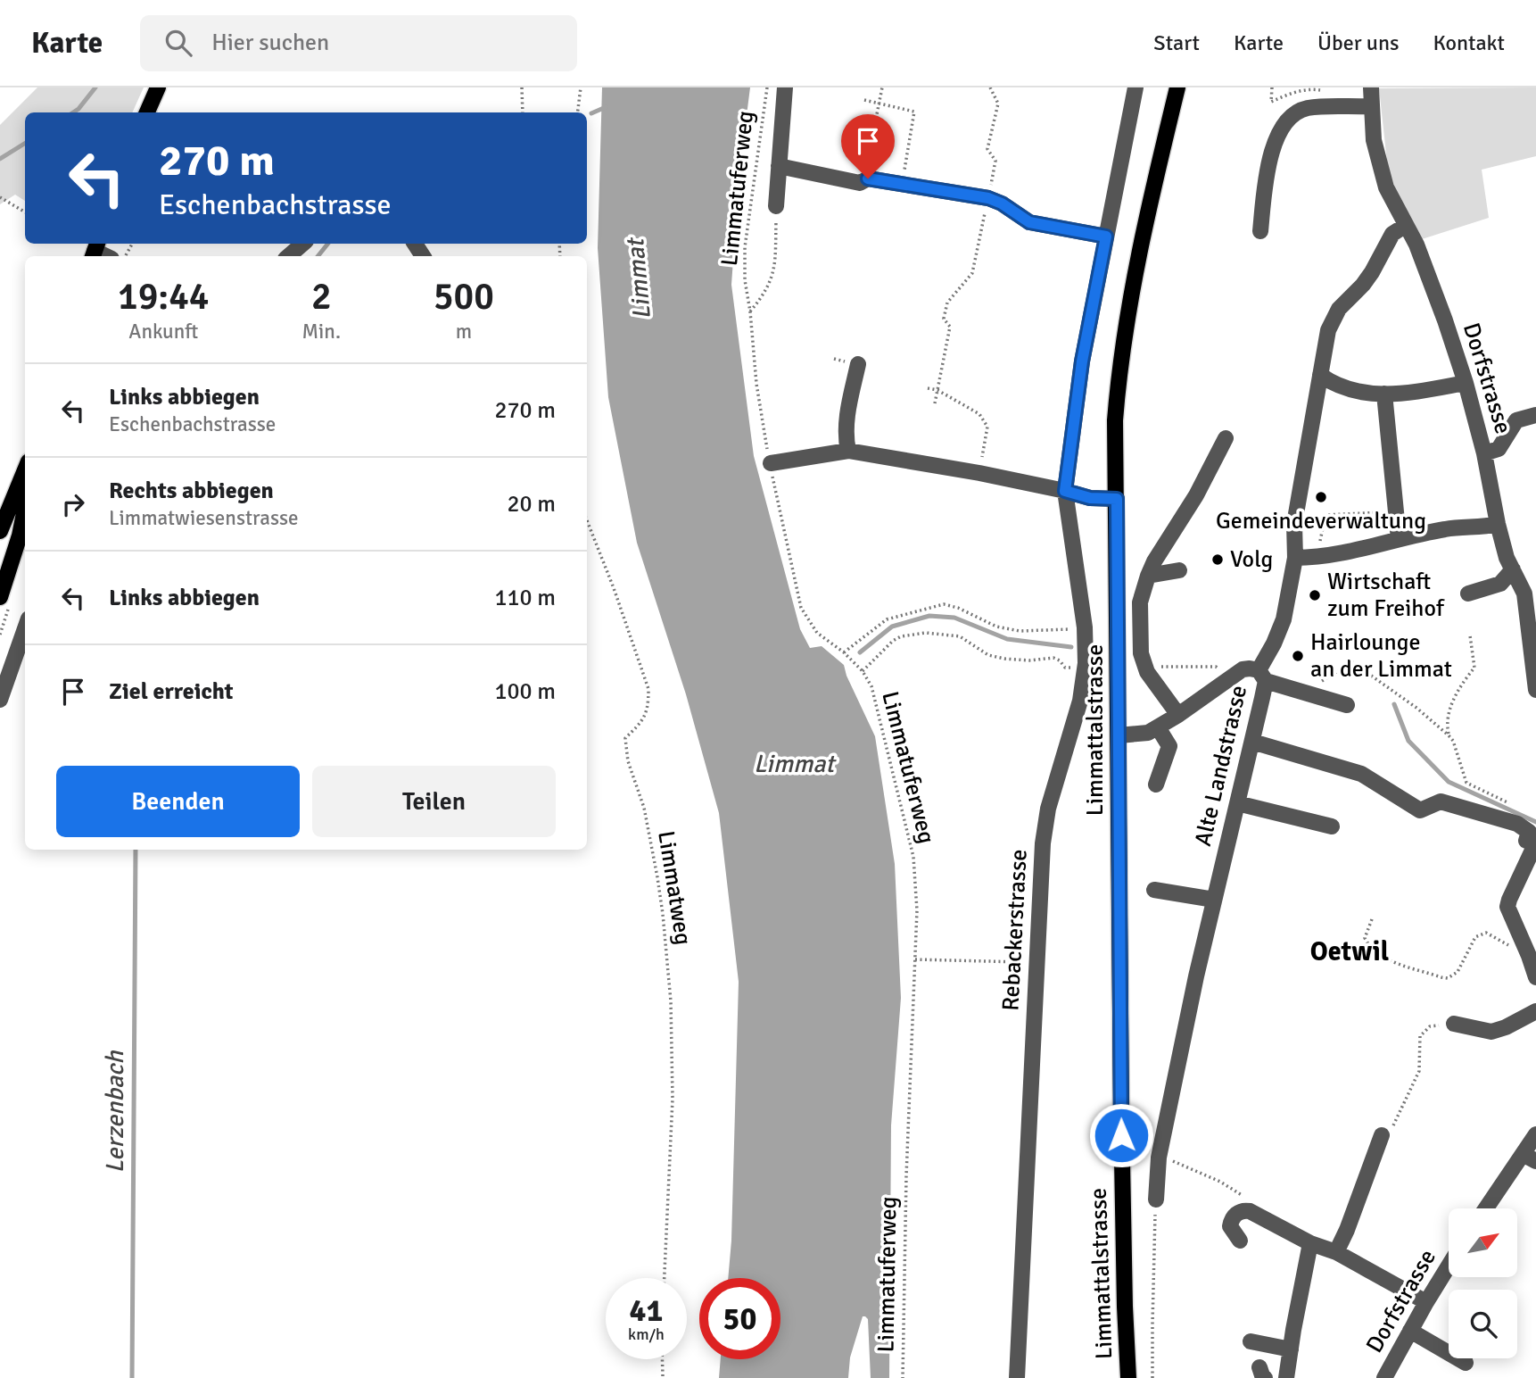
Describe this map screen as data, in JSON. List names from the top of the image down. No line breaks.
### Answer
{"streets":{"main road":["Limmattalstrasse"],"street":["Dorfstrasse","Alte Landstrasse","Rebackerstrasse"],"path":["Limmatuferweg","Limmatweg"]},"crossings":[["Dorfstrasse","Alte Landstrasse"]],"districts":["Oetwil"],"water":["Limmat","Lerzenbach"],"places":["Gemeindeverwaltung","Volg","Wirtschaft zum Freihof","Hairlounge an der Limmat"],"north":"top right","page":{"header":"Karte","search":"Hier suchen","nav":["Start","Karte","Über uns","Kontakt"],"turn":["270 m","Eschenbachstrasse"],"eta":["19:44","Ankunft","2","Min.","500","m"],"list":[{"name":"Links abbiegen","note":"Eschenbachstrasse","value":"270 m"},{"name":"Rechts abbiegen","note":"Limmatwiesenstrasse","value":"20 m"},{"name":"Links abbiegen","value":"110 m"},{"name":"Ziel erreicht","value":"100 m"}],"buttons":["Beenden","Teilen"],"speed":"41 km/h","limit":"50"}}
